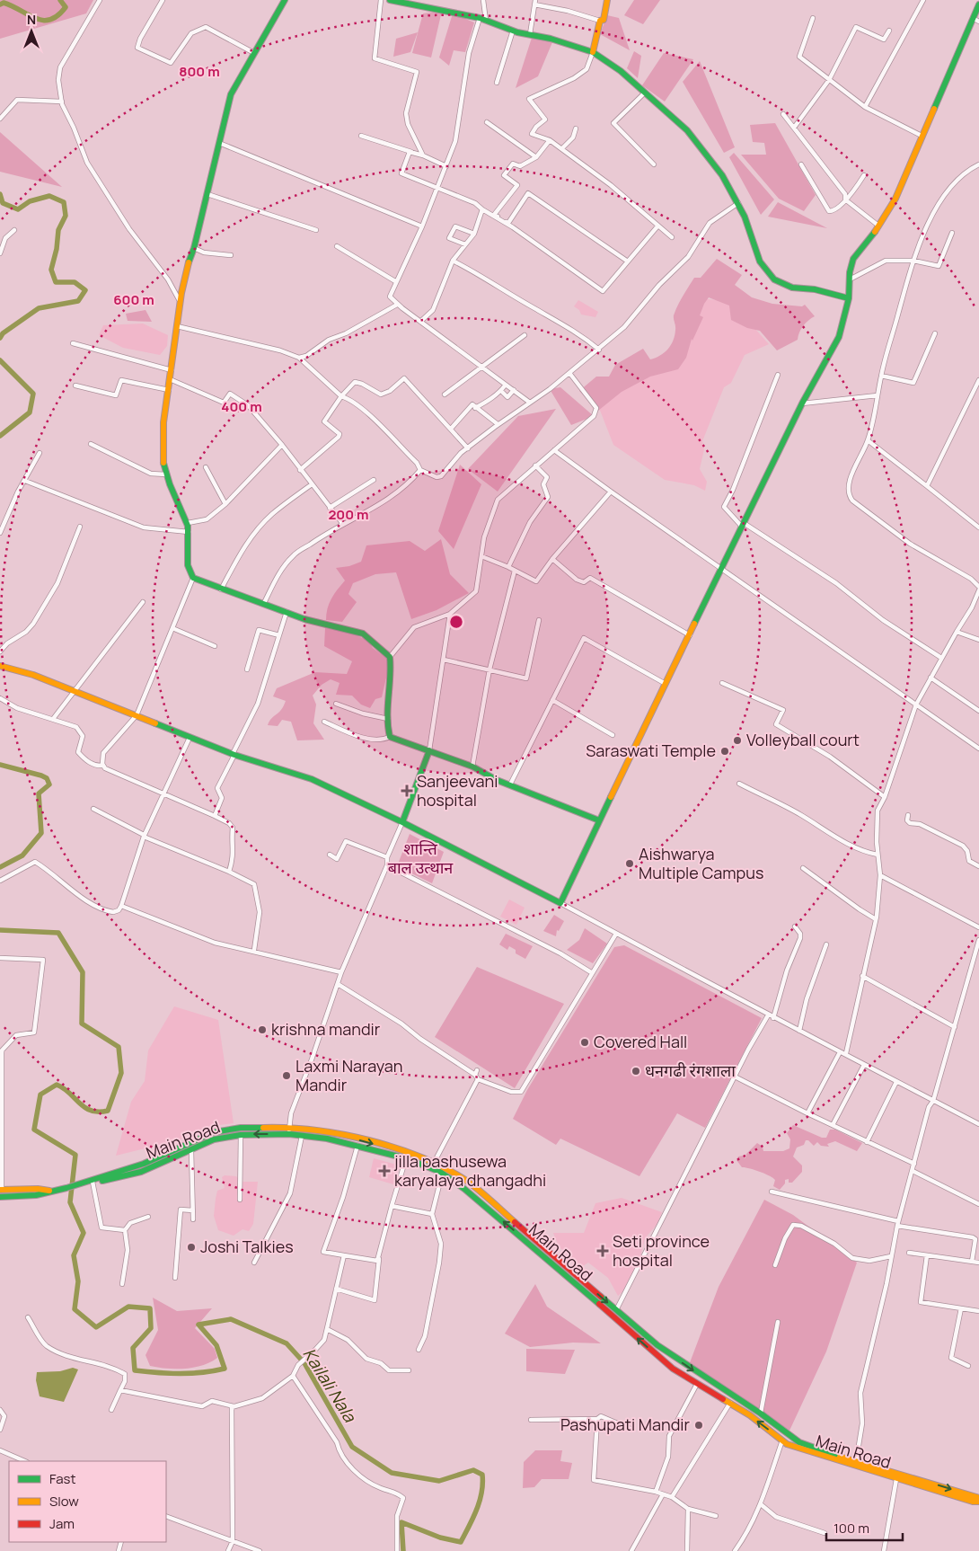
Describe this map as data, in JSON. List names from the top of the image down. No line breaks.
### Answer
{"streets":{"street":["Main Road"]},"water":["Kailali Nala"],"parks":["शान्ति बाल उत्थान"],"places":{"other":["Volleyball court","Saraswati Temple","Aishwarya Multiple Campus","krishna mandir","Covered Hall","धनगढी रंगशाला","Laxmi Narayan Mandir","Joshi Talkies","Pashupati Mandir"],"health":["Sanjeevani hospital","jilla pashusewa karyalaya dhangadhi","Seti province hospital"]},"legend":["Fast","Slow","Jam"],"scale_bar":"100 m","north":"top","rings":["800 m","600 m","400 m","200 m"]}
